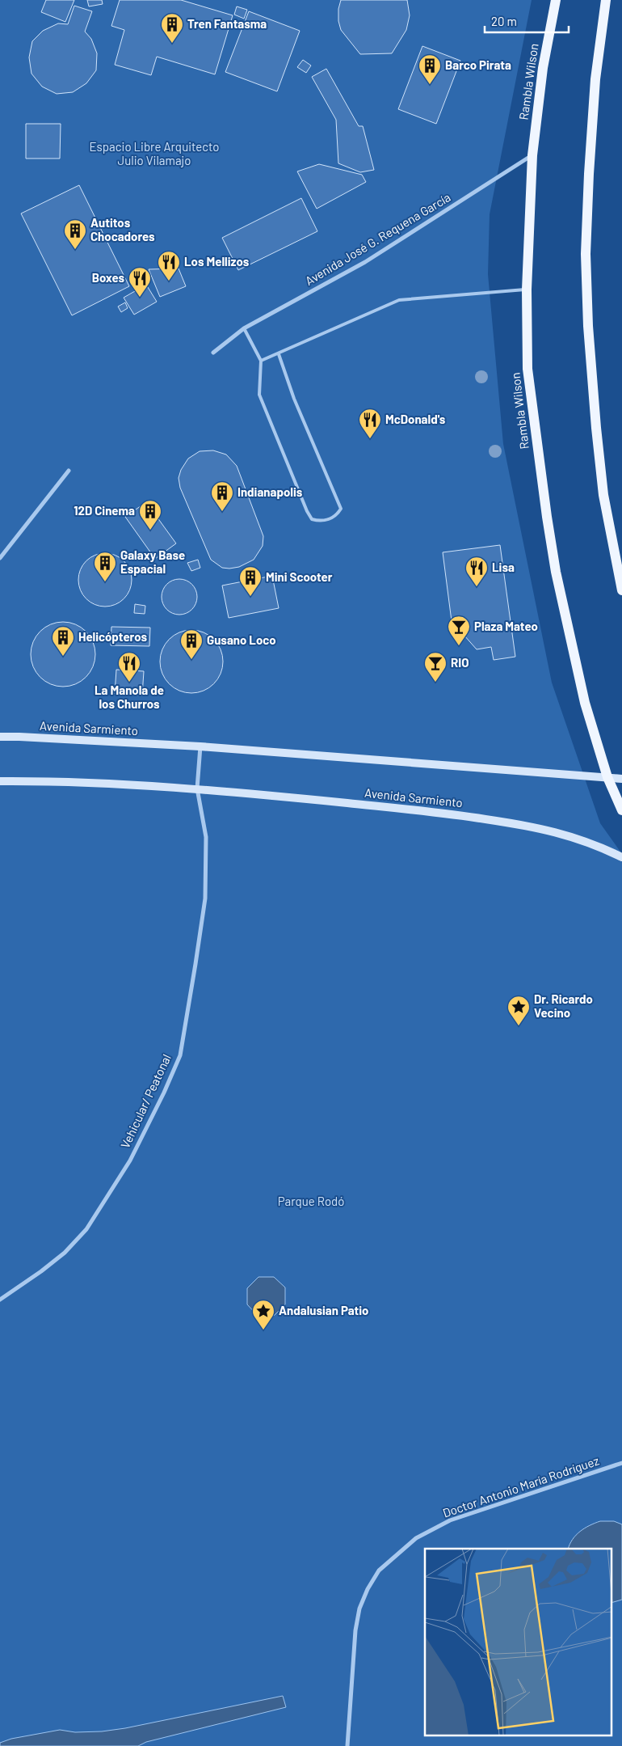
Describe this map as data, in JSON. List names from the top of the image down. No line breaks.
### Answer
{"streets":{"main road":["Rambla Wilson"],"street":["Avenida José G. Requena García","Avenida Sarmiento","Vehicular/ Peatonal","Doctor Antonio María Rodríguez"]},"crossings":[["Rambla Wilson","Avenida José G. Requena García"],["Rambla Wilson","Avenida Sarmiento"],["Avenida Sarmiento","Vehicular/ Peatonal"]],"parks":["Espacio Libre Arquitecto Julio Vilamajo","Parque Rodó"],"places":{"building":["Tren Fantasma","Barco Pirata","Autitos Chocadores","Indianapolis","12D Cinema","Galaxy Base Espacial","Mini Scooter","Helicópteros","Gusano Loco"],"restaurant":["Los Mellizos","Boxes","McDonald's","Lisa","La Manola de los Churros"],"bar":["Plaza Mateo","RIO"],"place":["Dr. Ricardo Vecino","Andalusian Patio"]},"scale_bar":"20 m"}
